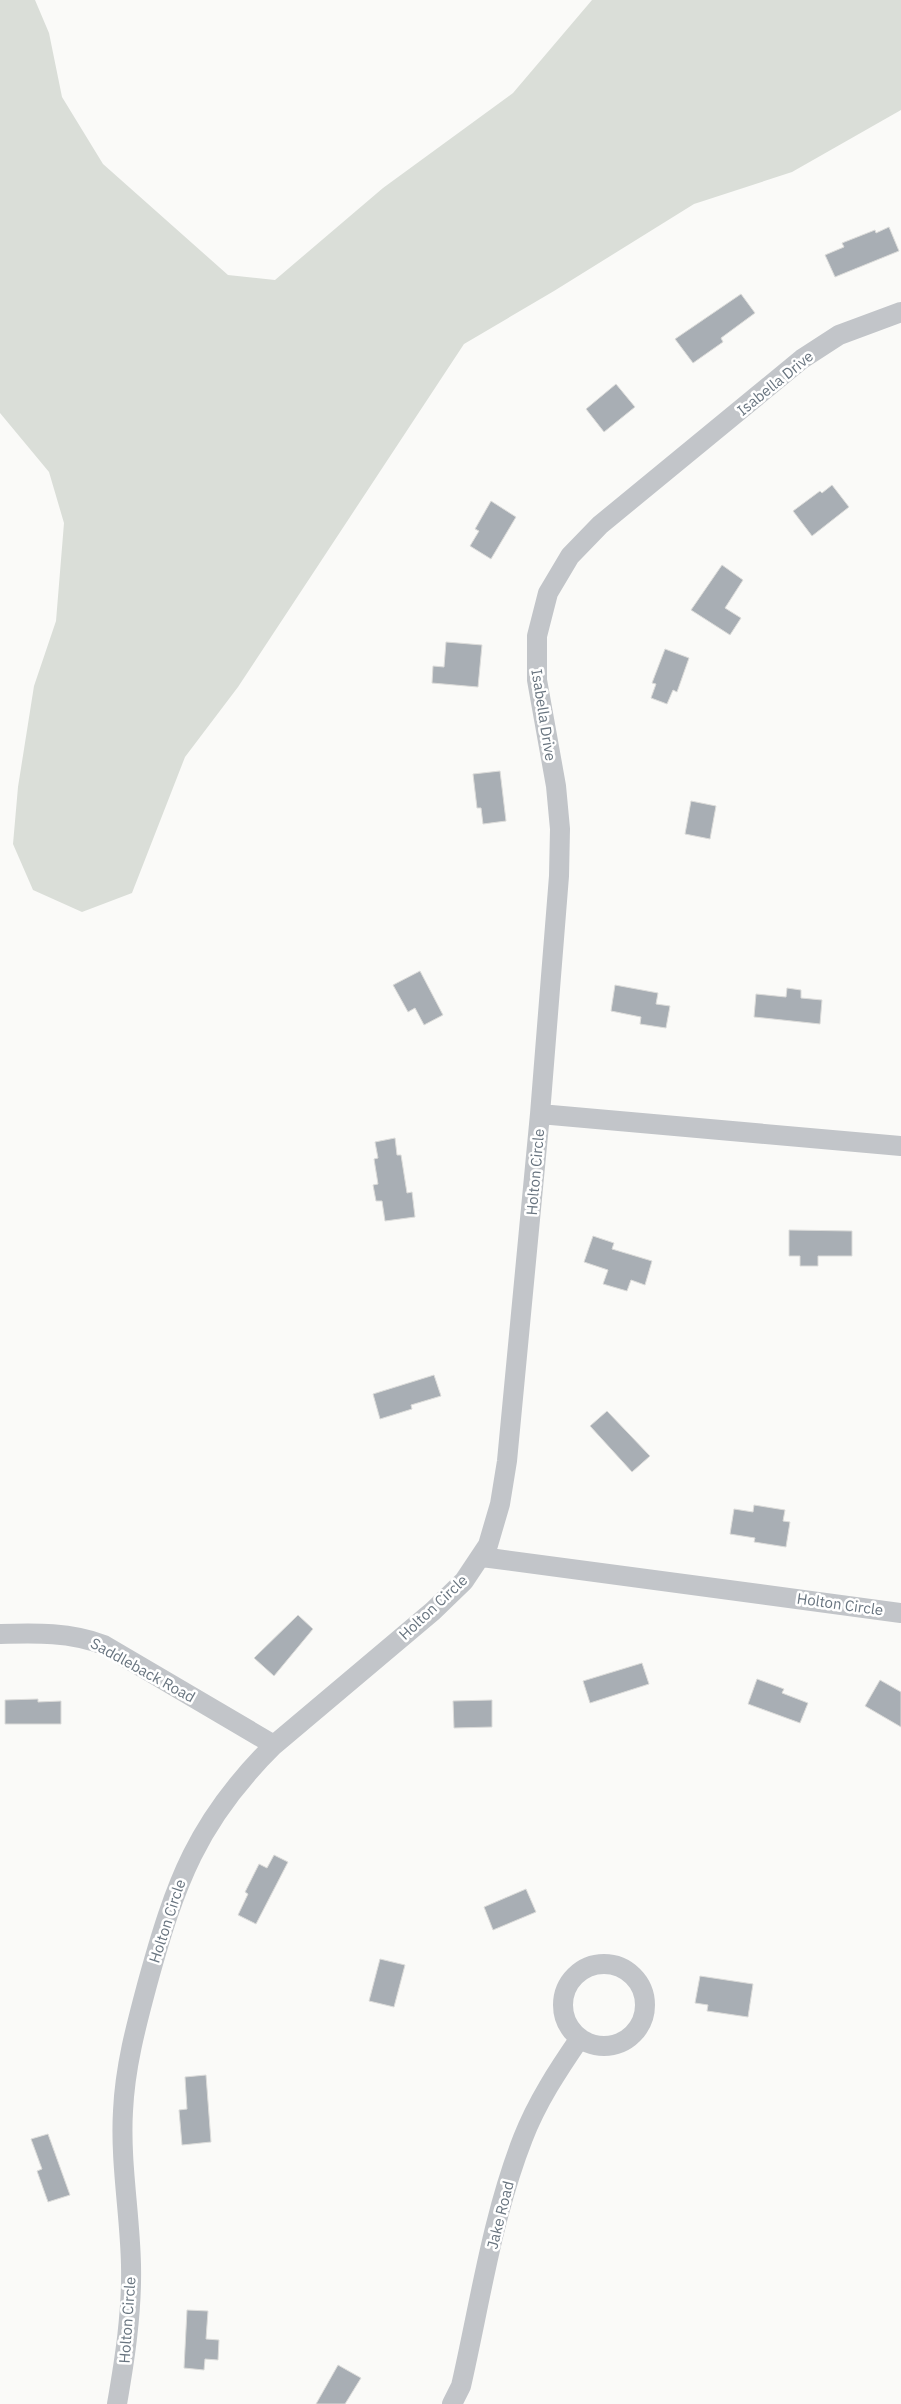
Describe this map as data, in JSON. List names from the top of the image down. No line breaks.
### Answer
{"streets":{"street":["Isabella Drive","Holton Circle","Saddleback Road","Jake Road"]},"crossings":[["Isabella Drive","Holton Circle"],["Holton Circle","Saddleback Road"]]}
